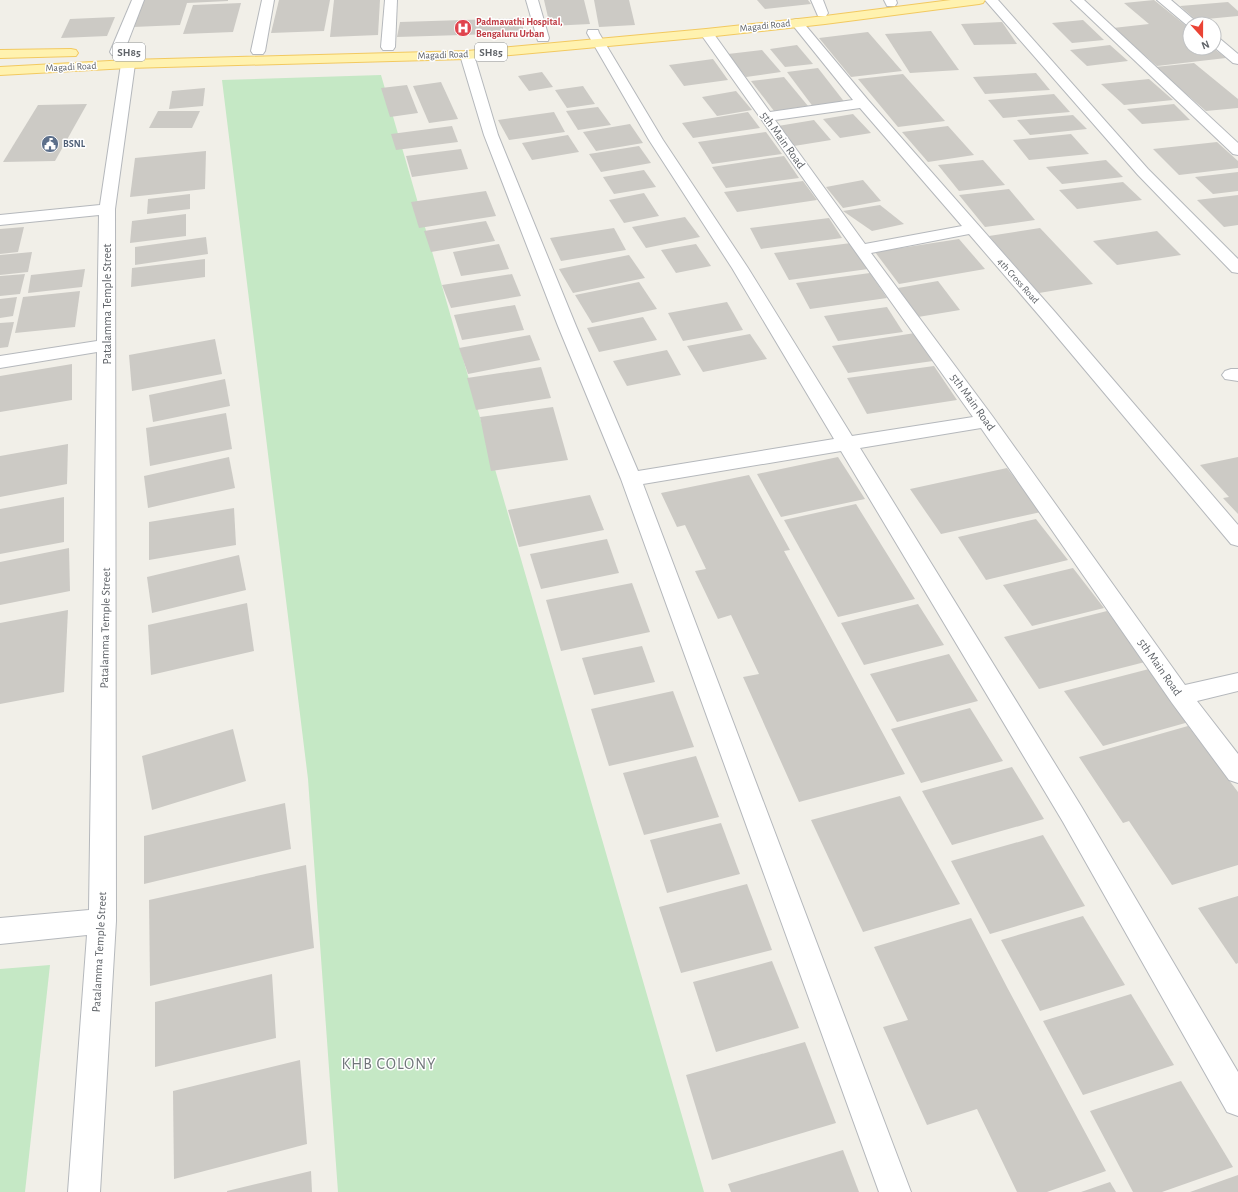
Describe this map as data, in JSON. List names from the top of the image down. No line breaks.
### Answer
{"streets":{"main road":["Magadi Road","SH85"],"street":["5th Main Road","4th Cross Road","Patalamma Temple Street"]},"crossings":[["Magadi Road","5th Main Road"],["Magadi Road","4th Cross Road"],["Magadi Road","Patalamma Temple Street"]],"districts":["KHB COLONY"],"places":{"hospital":["Padmavathi Hospital, Bengaluru Urban"],"public building":["BSNL"]},"north":"bottom"}
